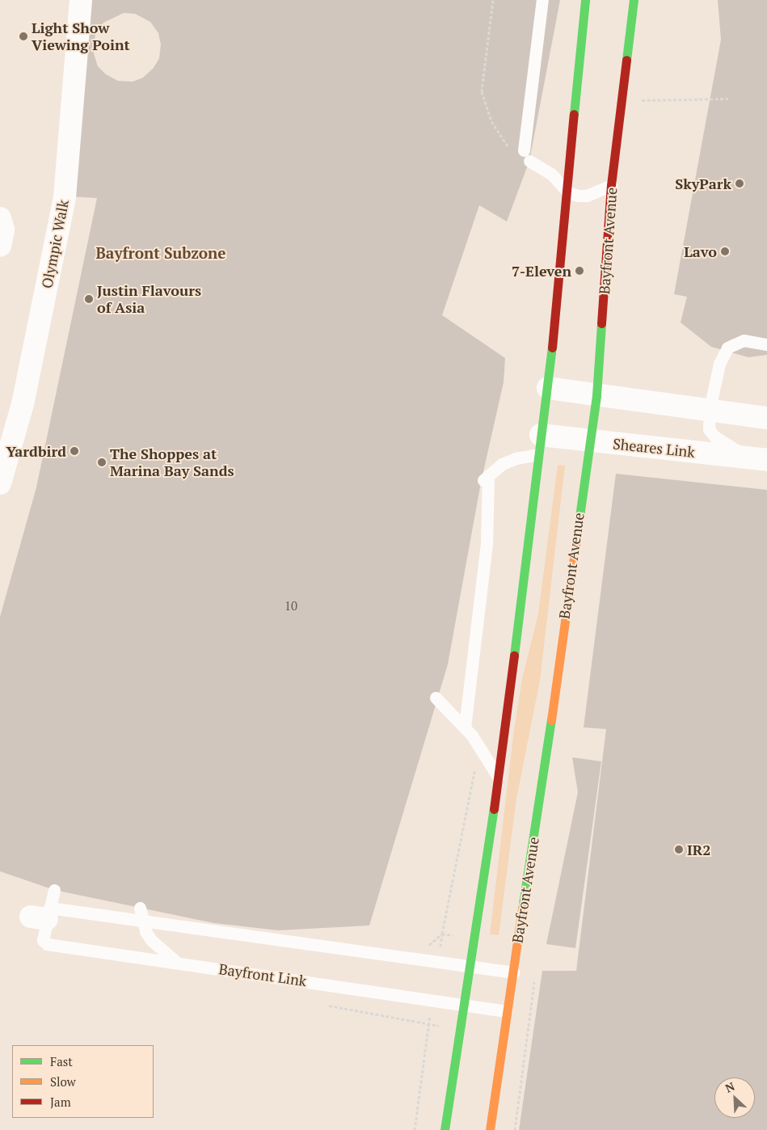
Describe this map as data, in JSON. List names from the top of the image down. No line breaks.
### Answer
{"streets":{"main road":["Bayfront Avenue"],"street":["Olympic Walk","Sheares Link"],"lane":["Bayfront Link"]},"crossings":[["Bayfront Avenue","Sheares Link"],["Bayfront Avenue","Bayfront Link"]],"districts":["Bayfront Subzone"],"places":["Light Show Viewing Point","SkyPark","Lavo","7-Eleven","Justin Flavours of Asia","Yardbird","The Shoppes at Marina Bay Sands","IR2"],"house_numbers":["10"],"legend":["Fast","Slow","Jam"],"north":"top left"}
